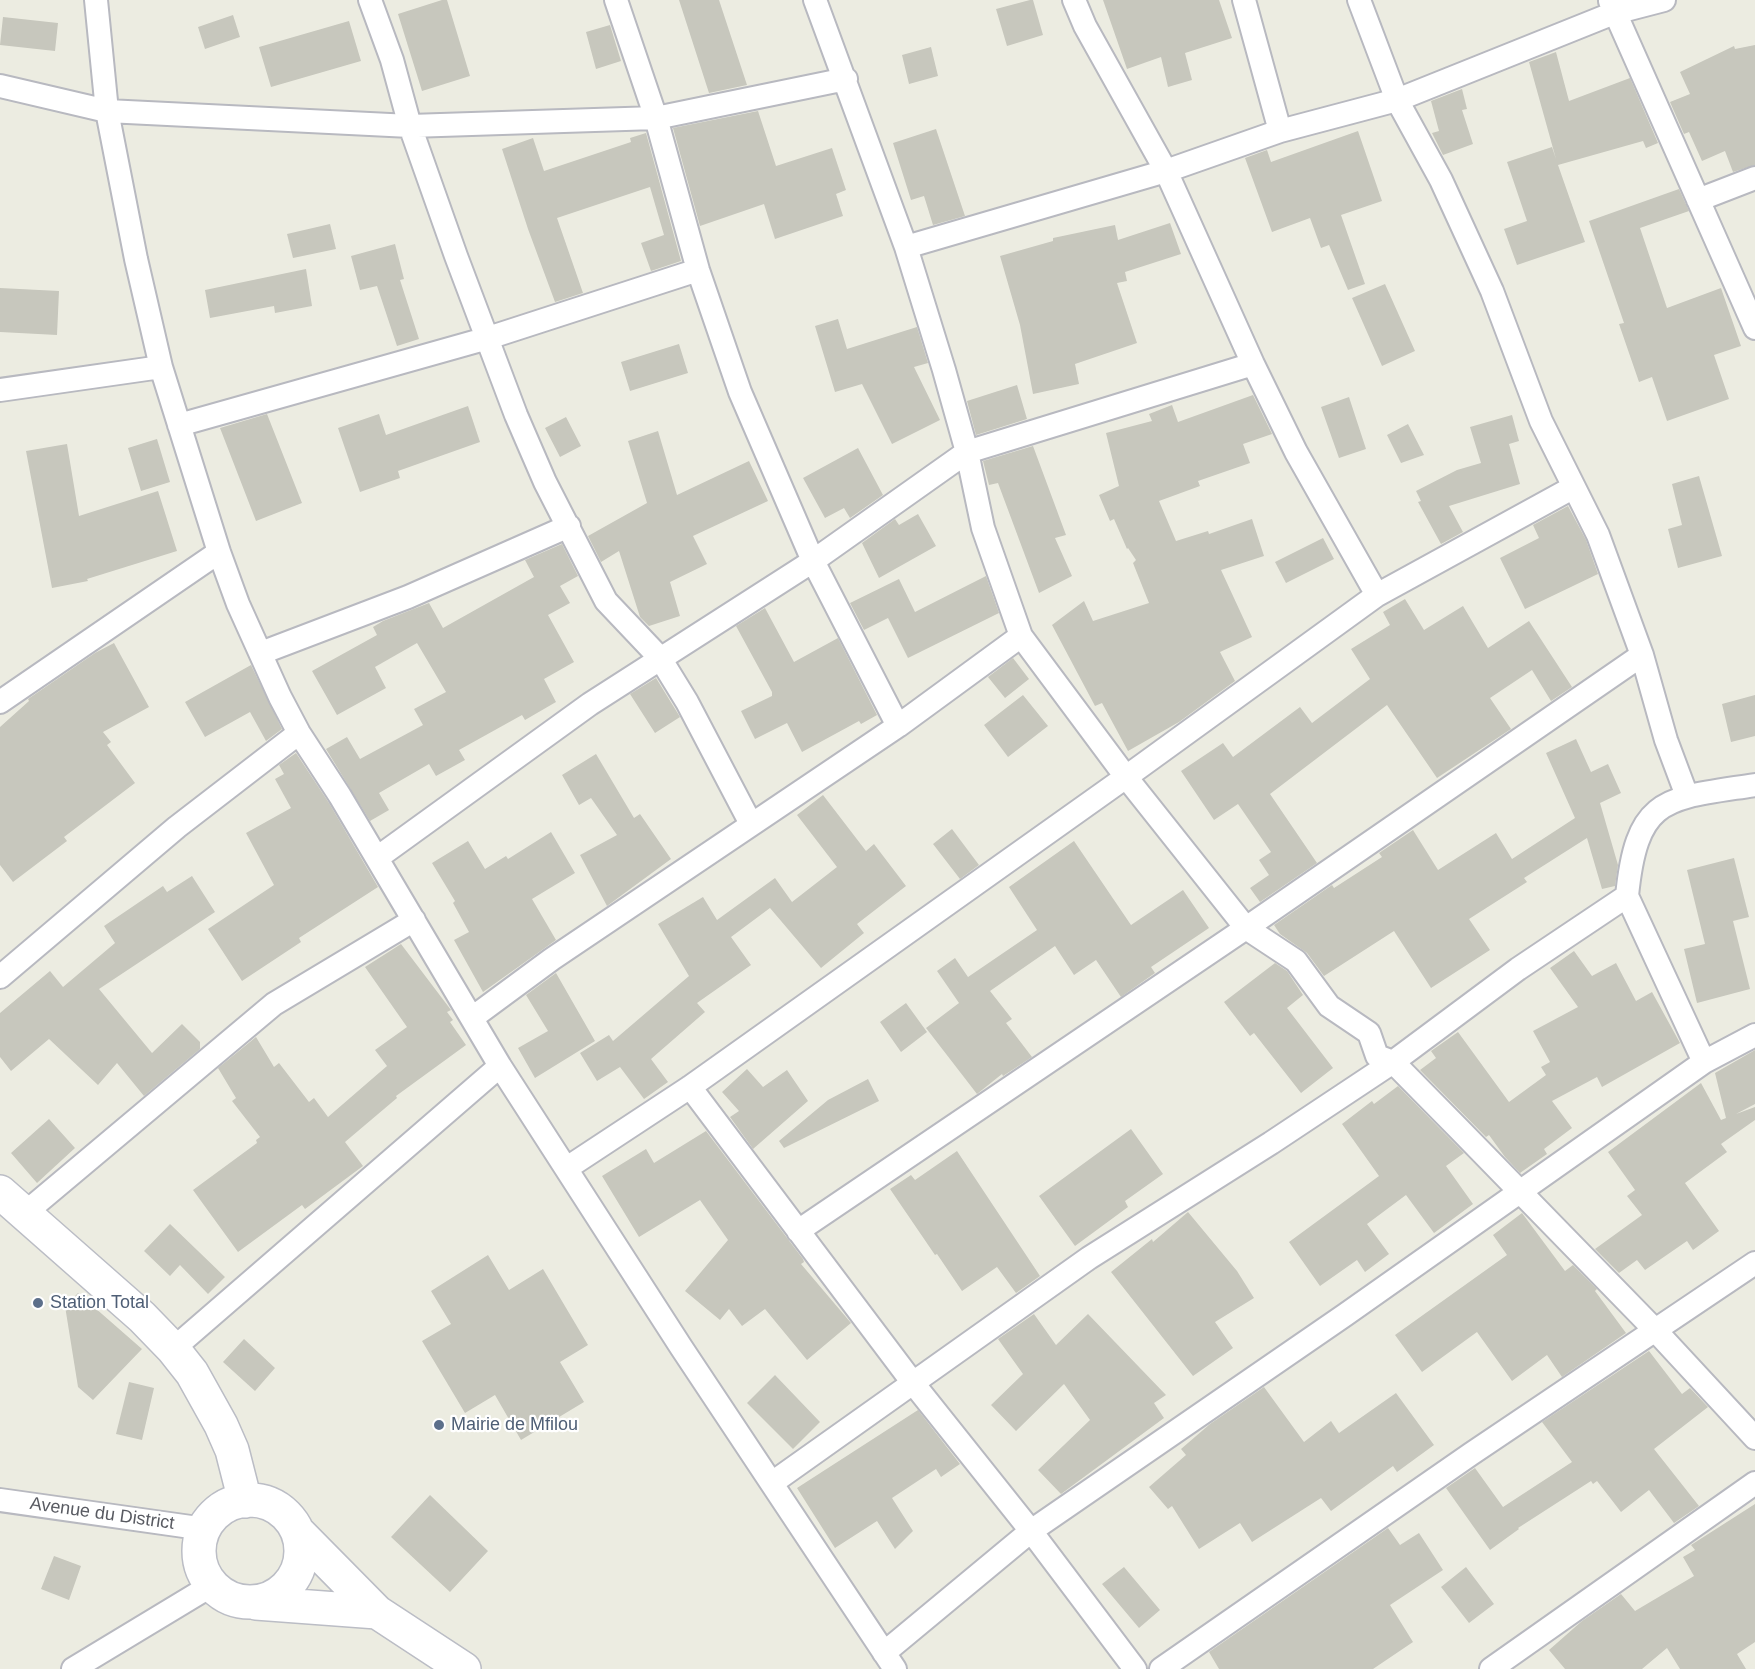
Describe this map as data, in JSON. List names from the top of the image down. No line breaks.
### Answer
{"streets":{"street":["Avenue du District"]},"places":["Station Total","Mairie de Mfilou"]}
